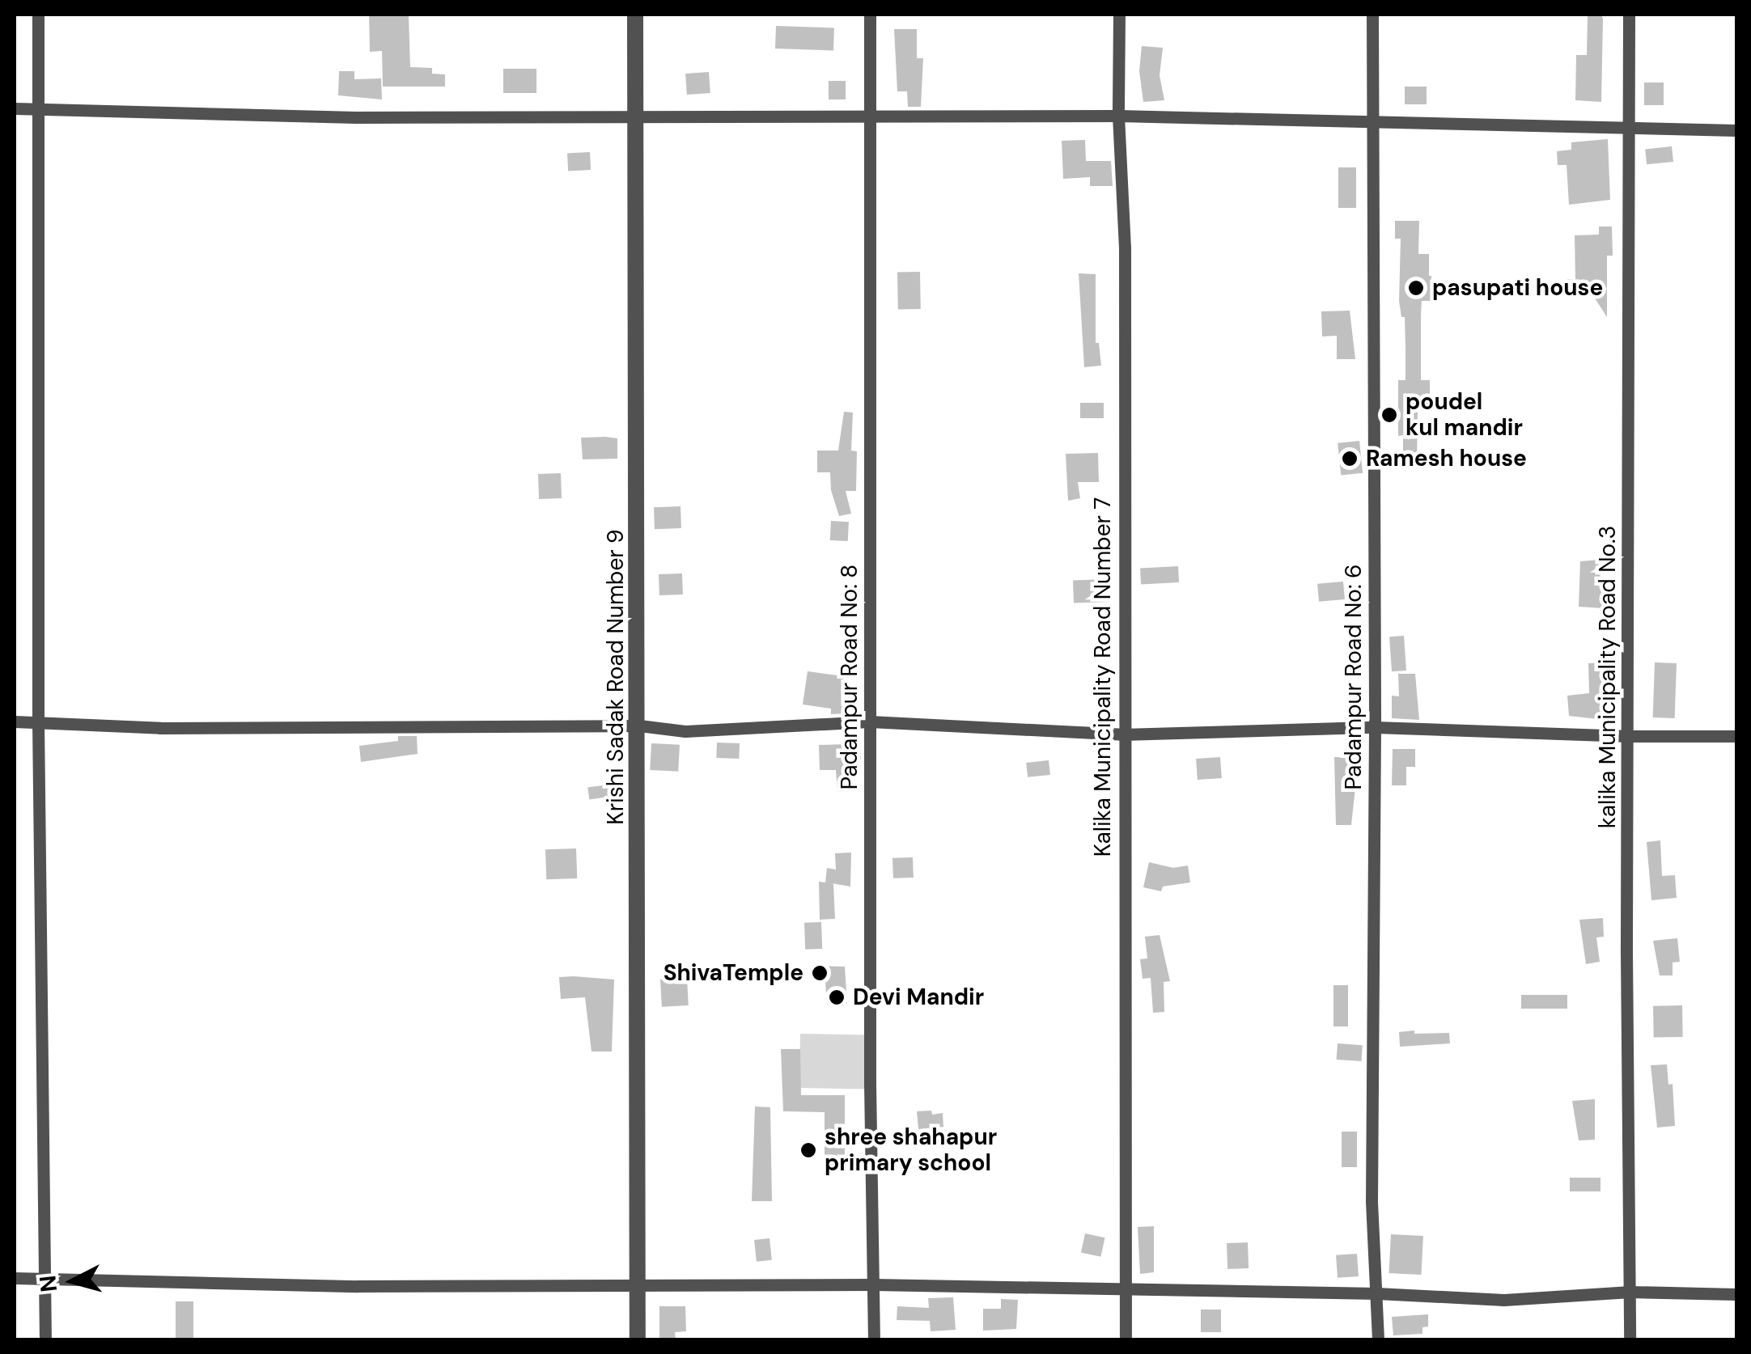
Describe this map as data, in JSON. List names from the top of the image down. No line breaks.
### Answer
{"streets":{"street":["Krishi Sadak Road Number 9","Padampur Road No: 8","Kalika Municipality Road Number 7","Padampur Road No: 6","kalika Municipality Road No.3"]},"places":["pasupati house","poudel kul mandir","Ramesh house","ShivaTemple","Devi Mandir","shree shahapur primary school"],"north":"left"}
